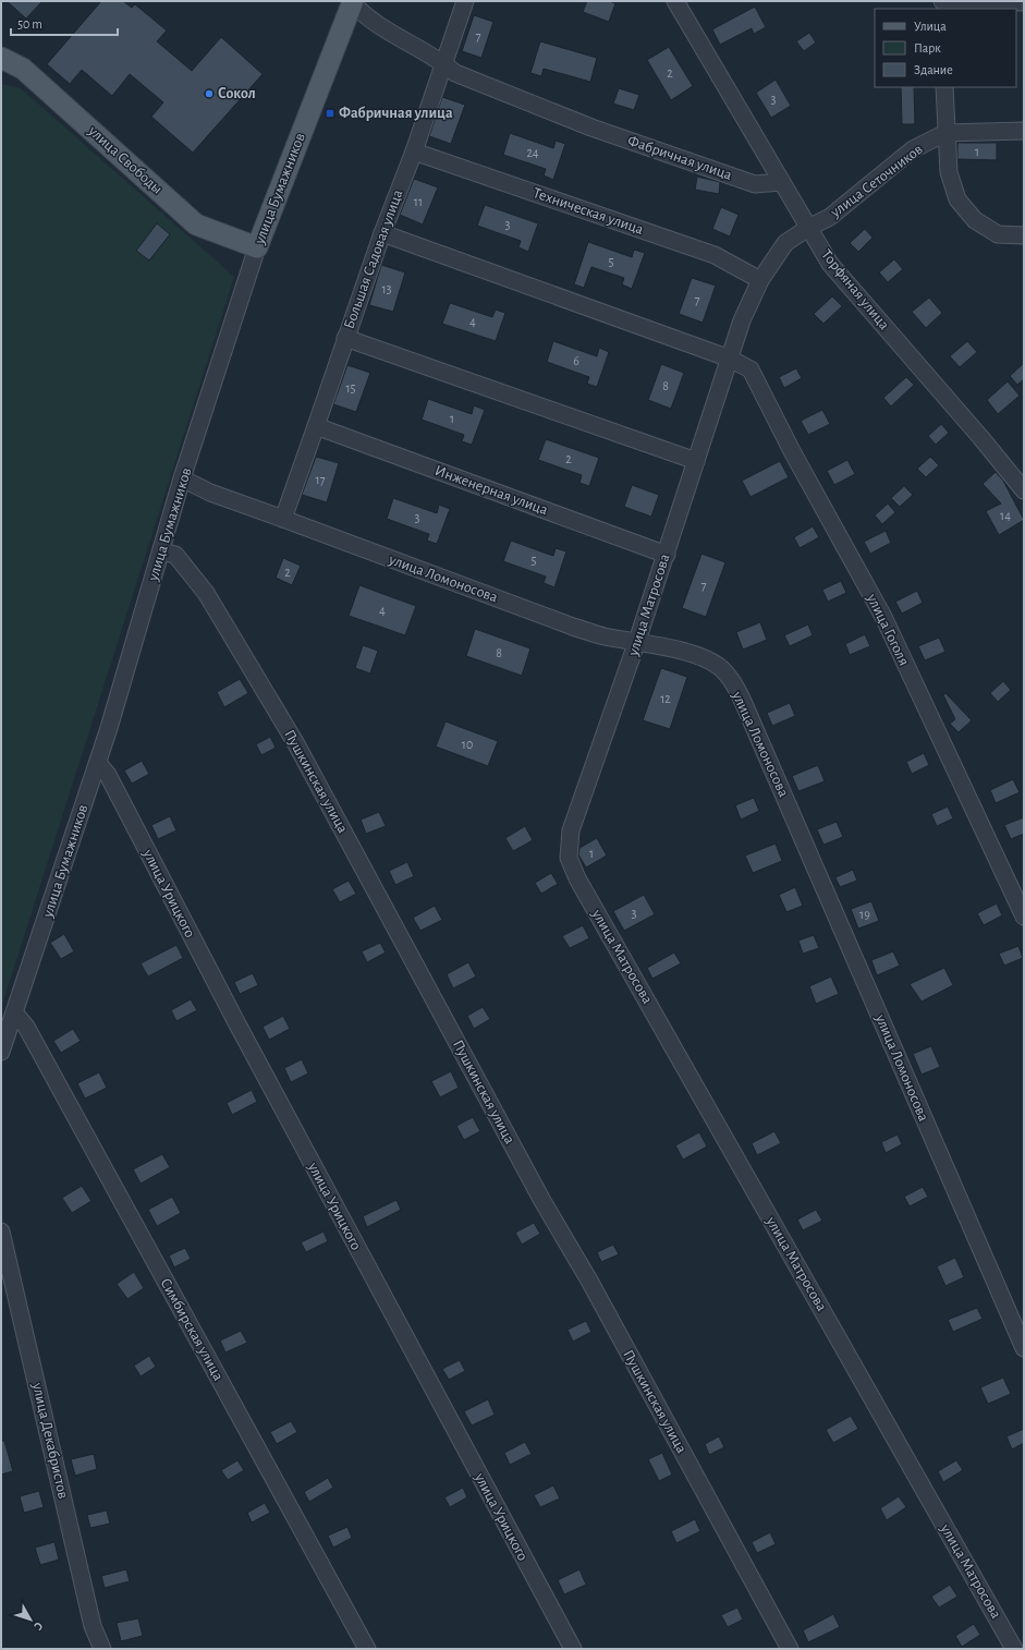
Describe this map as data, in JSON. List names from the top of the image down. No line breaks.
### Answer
{"streets":{"main road":["улица Свободы","улица Бумажников"],"street":["Фабричная улица","улица Сеточников","Техническая улица","Большая Садовая улица","Торфяная улица","Инженерная улица","улица Ломоносова","улица Матросова","улица Гоголя","Пушкинская улица","улица Урицкого","Симбирская улица","улица Декабристов"]},"crossings":[["Фабричная улица","улица Бумажников"],["Фабричная улица","Большая Садовая улица"],["Фабричная улица","Торфяная улица"],["улица Свободы","улица Бумажников"],["улица Сеточников","Торфяная улица"],["улица Сеточников","улица Матросова"],["улица Бумажников","улица Ломоносова"],["улица Бумажников","Пушкинская улица"],["улица Бумажников","улица Урицкого"],["улица Бумажников","Симбирская улица"],["Техническая улица","Большая Садовая улица"],["Техническая улица","улица Матросова"],["Большая Садовая улица","Инженерная улица"],["Большая Садовая улица","улица Ломоносова"],["Торфяная улица","улица Матросова"],["Инженерная улица","улица Матросова"],["улица Ломоносова","улица Матросова"],["улица Матросова","улица Гоголя"]],"places":{"other":["Сокол"],"transit":["Фабричная улица"]},"house_numbers":["7","2","3","1","24","11","3","5","13","7","4","6","8","15","1","2","17","14","3","5","2","7","4","8","12","10","1","3","19"],"legend":["Улица","Парк","Здание"],"scale_bar":"50 m","north":"bottom right"}
